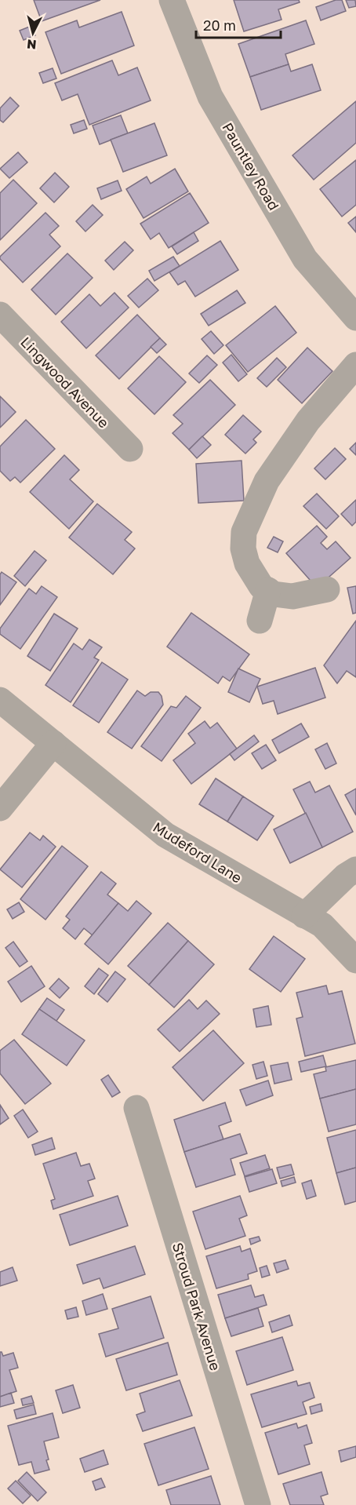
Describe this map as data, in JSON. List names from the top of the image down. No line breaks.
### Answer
{"streets":{"street":["Pauntley Road","Lingwood Avenue","Mudeford Lane","Stroud Park Avenue"]},"scale_bar":"20 m","north":"bottom"}
